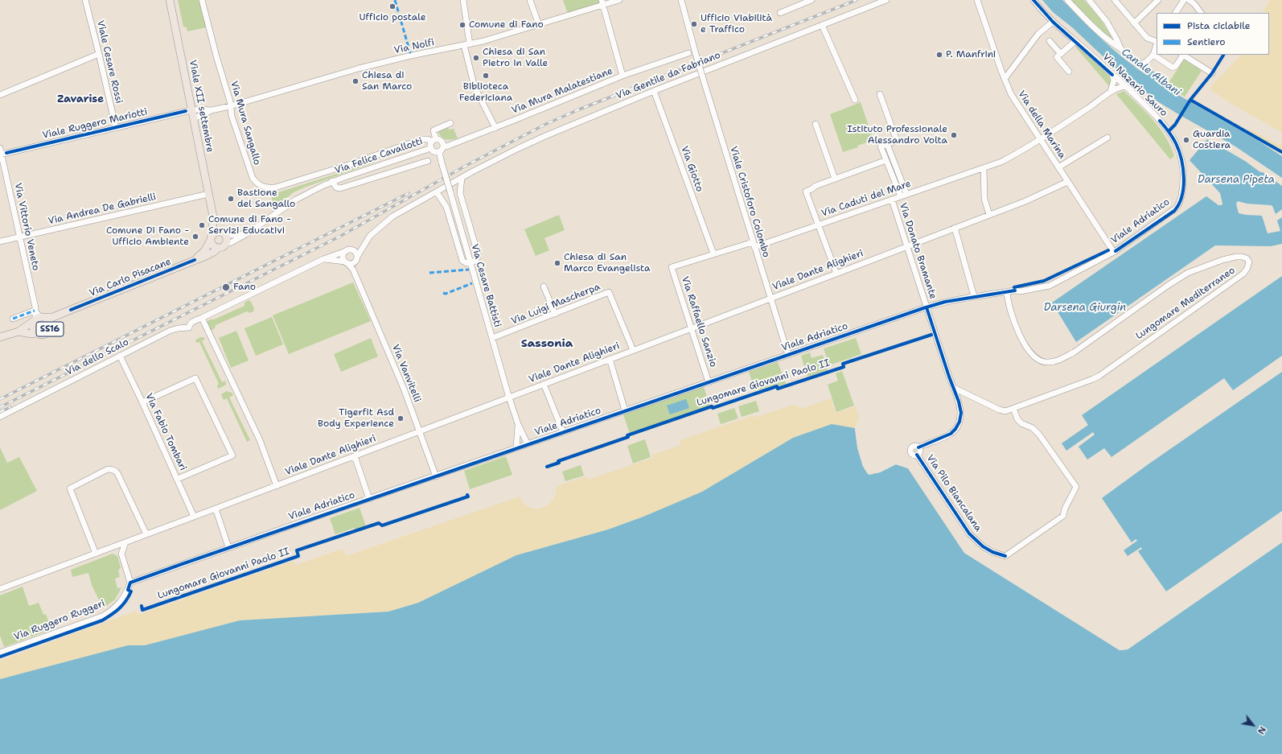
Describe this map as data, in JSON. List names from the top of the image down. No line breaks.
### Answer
{"streets":{"main road":["Viale XII settembre","Via Carlo Pisacane","SS16"],"street":["Via Nolfi","Viale Cesare Rossi","Via Gentile da Fabriano","Via Nazario Sauro","Via Mura Malatestiane","Via Mura Sangallo","Viale Ruggero Mariotti","Via della Marina","Via Felice Cavallotti","Via Giotto","Via Caduti del Mare","Viale Cristoforo Colombo","Via Andrea De Gabrielli","Viale Adriatico","Via Vittorio Veneto","Via Donato Bramante","Viale Dante Alighieri","Via Cesare Battisti","Lungomare Mediterraneo","Via Luigi Mascherpa","Via Raffaello Sanzio","Via dello Scalo","Via Vanvitelli","Via Fabio Tombari","Via Pilo Biancalana","Via Ruggero Ruggeri"],"cycle path":["Lungomare Giovanni Paolo II"]},"crossings":[["Via Nolfi","Viale XII settembre"],["Via Nolfi","Via Mura Sangallo"],["Via Nolfi","Viale Ruggero Mariotti"],["Viale Cesare Rossi","Viale Ruggero Mariotti"],["Via Gentile da Fabriano","Via Giotto"],["Via Gentile da Fabriano","Via dello Scalo"],["Via Gentile da Fabriano","Via Vanvitelli"],["Via Nazario Sauro","Via Caduti del Mare"],["Via Nazario Sauro","Viale Adriatico"],["Viale XII settembre","Viale Ruggero Mariotti"],["Viale XII settembre","Via Felice Cavallotti"],["Viale XII settembre","Via Andrea De Gabrielli"],["Viale XII settembre","Via Carlo Pisacane"],["Via Mura Sangallo","Via Felice Cavallotti"],["Viale Ruggero Mariotti","Via Vittorio Veneto"],["Via della Marina","Via Caduti del Mare"],["Via della Marina","Viale Dante Alighieri"],["Via Felice Cavallotti","Via Carlo Pisacane"],["Via Giotto","Via Caduti del Mare"],["Via Caduti del Mare","Viale Cristoforo Colombo"],["Via Caduti del Mare","Via Donato Bramante"],["Via Caduti del Mare","Via Raffaello Sanzio"],["Viale Cristoforo Colombo","Viale Adriatico"],["Viale Cristoforo Colombo","Viale Dante Alighieri"],["Via Andrea De Gabrielli","Via Vittorio Veneto"],["Viale Adriatico","Via Donato Bramante"],["Viale Adriatico","Viale Dante Alighieri"],["Viale Adriatico","Via Cesare Battisti"],["Viale Adriatico","Lungomare Mediterraneo"],["Viale Adriatico","Via Raffaello Sanzio"],["Viale Adriatico","Via Vanvitelli"],["Viale Adriatico","Via Ruggero Ruggeri"],["Via Donato Bramante","Viale Dante Alighieri"],["Viale Dante Alighieri","Via Cesare Battisti"],["Viale Dante Alighieri","Via Luigi Mascherpa"],["Viale Dante Alighieri","Via Raffaello Sanzio"],["Viale Dante Alighieri","Via Vanvitelli"],["Viale Dante Alighieri","Via Fabio Tombari"],["Via Carlo Pisacane","SS16"],["Via Cesare Battisti","Via Luigi Mascherpa"],["Lungomare Mediterraneo","Via Pilo Biancalana"],["Via dello Scalo","Via Vanvitelli"],["Via dello Scalo","Via Fabio Tombari"]],"districts":["Zavarise","Sassonia"],"water":["Canale Albani","Darsena Pipeta","Darsena Giurgin"],"places":["Ufficio postale","Ufficio Viabilità e Traffico","Comune di Fano","P. Manfrini","Chiesa di San Pietro in Valle","Biblioteca Federiciana","Chiesa di San Marco","Istituto Professionale Alessandro Volta","Guardia Costiera","Bastione del Sangallo","Comune di Fano - Servizi Educativi","Comune Di Fano - Ufficio Ambiente","Chiesa di San Marco Evangelista","Fano","Tigerfit Asd Body Experience"],"legend":["Pista ciclabile","Sentiero"],"north":"bottom right"}
